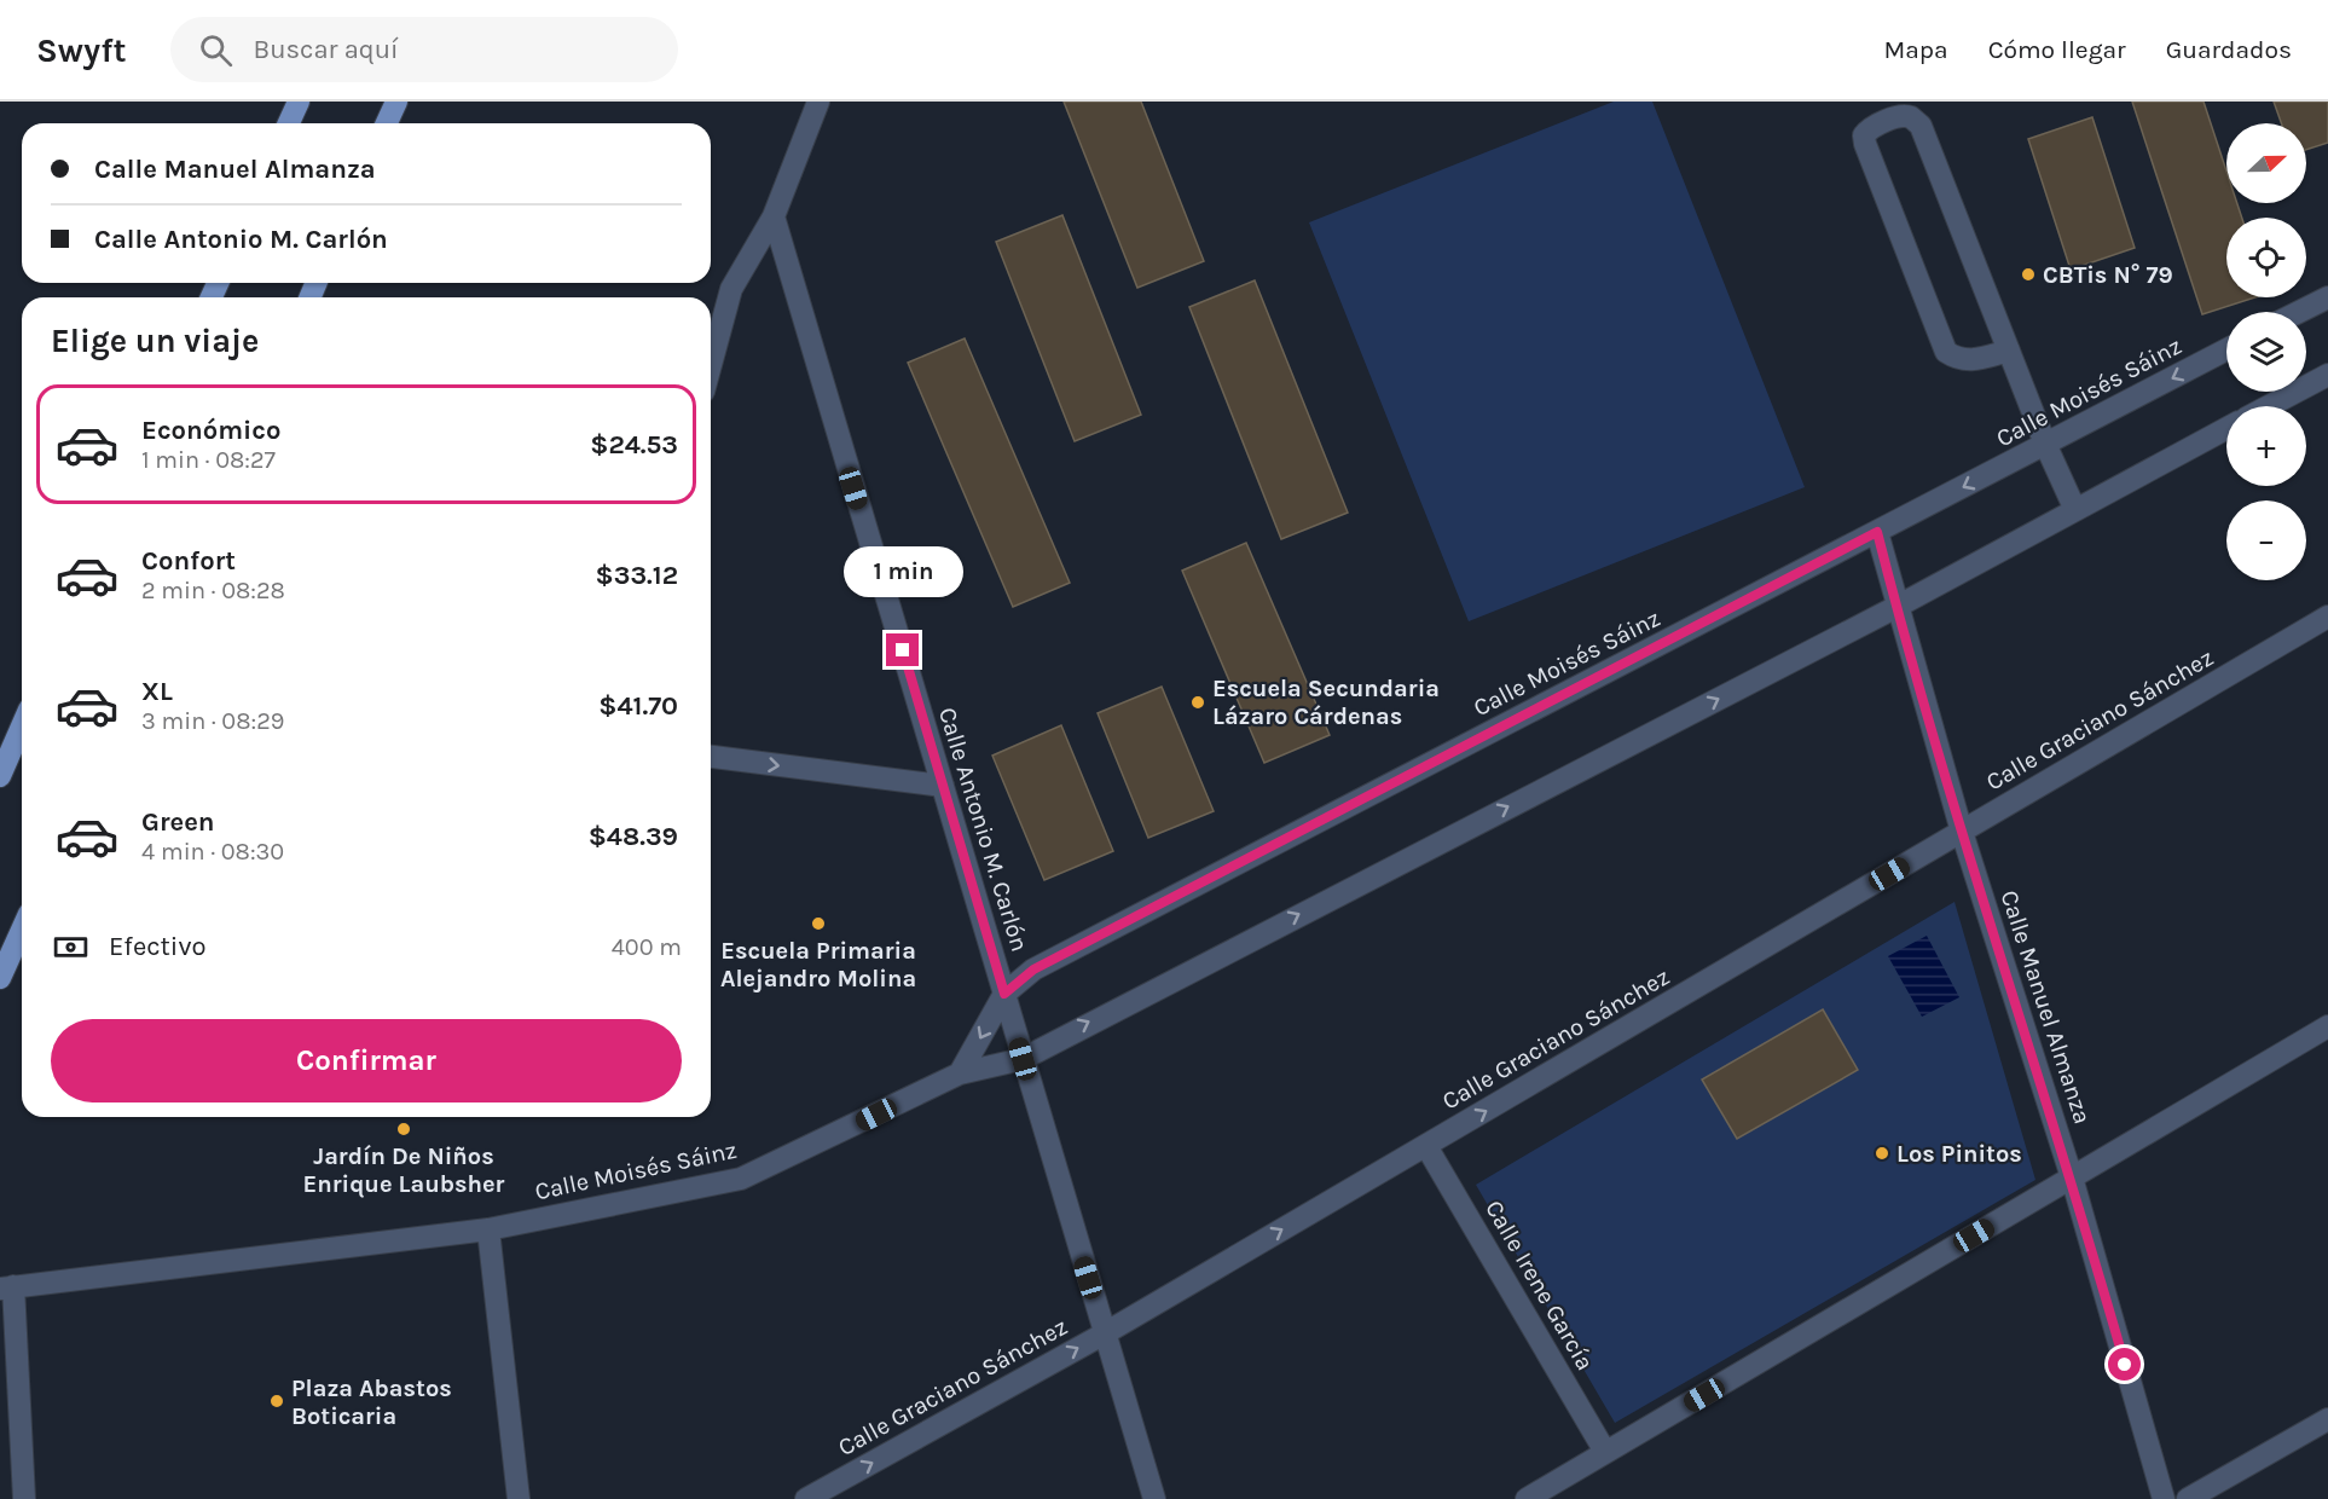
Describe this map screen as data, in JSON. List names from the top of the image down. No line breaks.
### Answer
{"streets":{"street":["Calle Moisés Sáinz","Calle Graciano Sánchez","Calle Antonio M. Carlón","Calle Manuel Almanza","Calle Irene García"]},"crossings":[["Calle Moisés Sáinz","Calle Antonio M. Carlón"],["Calle Moisés Sáinz","Calle Manuel Almanza"],["Calle Graciano Sánchez","Calle Antonio M. Carlón"],["Calle Graciano Sánchez","Calle Manuel Almanza"],["Calle Graciano Sánchez","Calle Irene García"]],"one_way":["Calle Graciano Sánchez"],"places":["CBTis N° 79","Escuela Secundaria Lázaro Cárdenas","Escuela Primaria Alejandro Molina","Jardín De Niños Enrique Laubsher","Los Pinitos","Plaza Abastos Boticaria"],"north":"right","page":{"header":"Swyft","search":"Buscar aquí","nav":["Mapa","Cómo llegar","Guardados"],"map_buttons":["+","−"],"banner":["Calle Manuel Almanza","Calle Antonio M. Carlón"],"heading":"Elige un viaje","list":[{"name":"Económico","note":"1 min · 08:27","value":"$24.53"},{"name":"Confort","note":"2 min · 08:28","value":"$33.12"},{"name":"XL","note":"3 min · 08:29","value":"$41.70"},{"name":"Green","note":"4 min · 08:30","value":"$48.39"}],"bubble":"1 min","pay":["Efectivo","400 m"],"buttons":"Confirmar"}}
